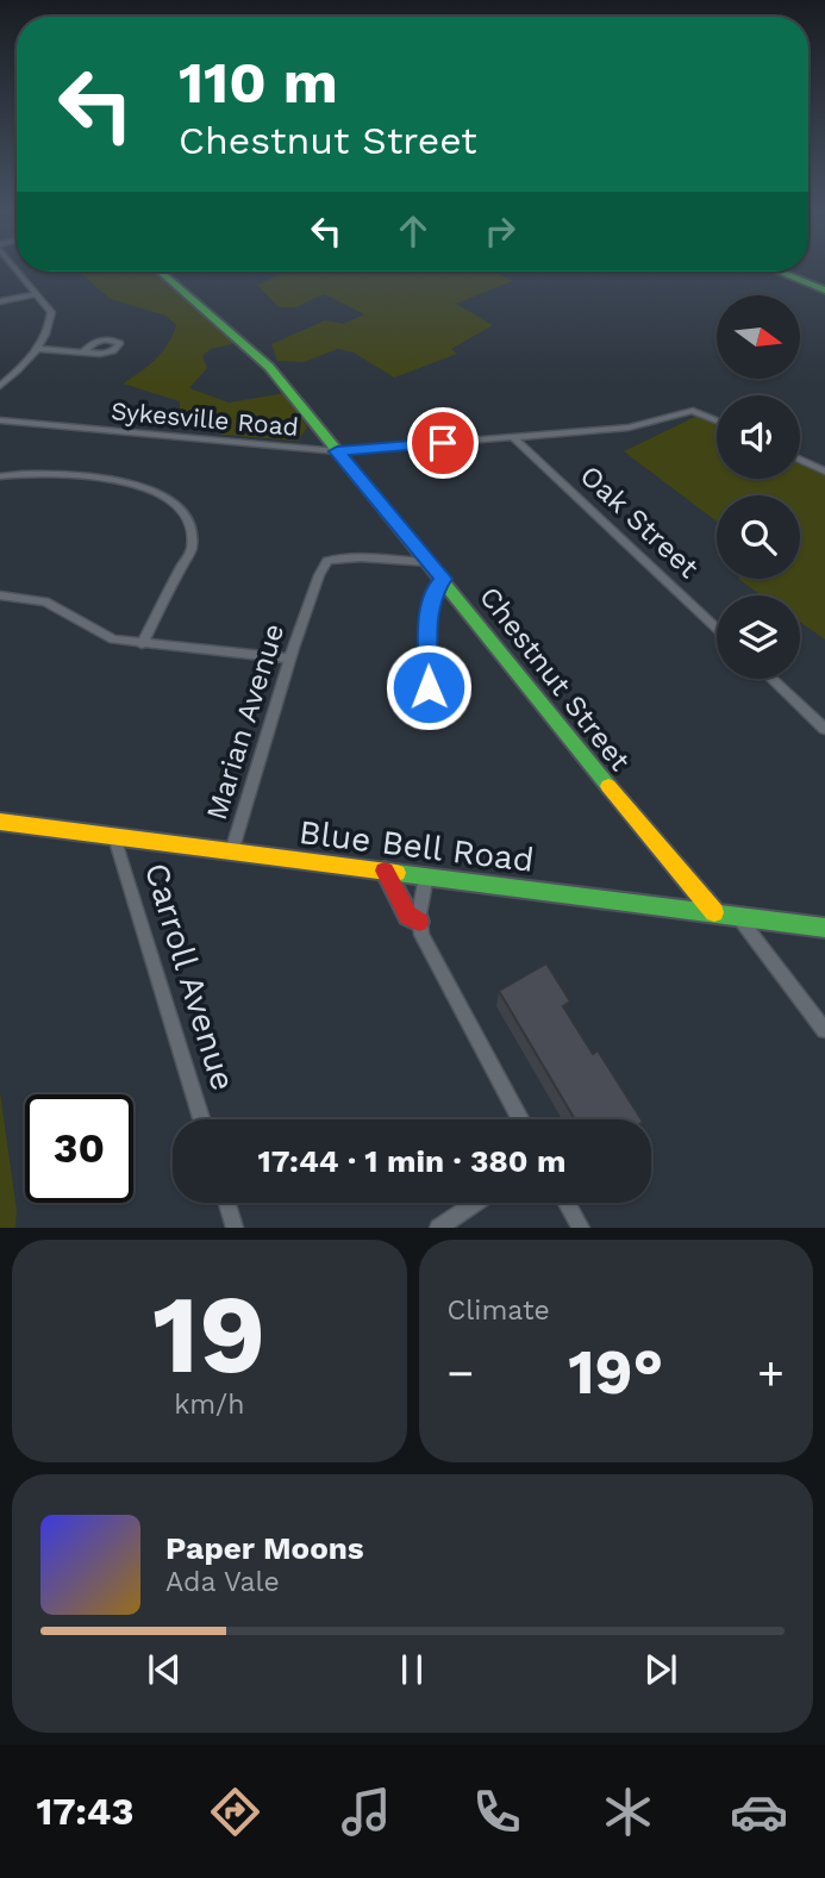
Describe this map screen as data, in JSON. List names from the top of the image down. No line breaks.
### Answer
{"streets":{"street":["Sykesville Road","Oak Street","Chestnut Street","Marian Avenue","Blue Bell Road","Carroll Avenue"]},"crossings":[["Sykesville Road","Oak Street"],["Sykesville Road","Chestnut Street"],["Chestnut Street","Marian Avenue"],["Chestnut Street","Blue Bell Road"],["Marian Avenue","Blue Bell Road"],["Blue Bell Road","Carroll Avenue"]],"north":"right","page":{"turn":["110 m","Chestnut Street"],"limit":"30","trip":"17:44 · 1 min · 380 m","tile":[["19","km/h"],"Climate"],"heat":["−","19°","+"],"song":["Paper Moons","Ada Vale"],"tabs":"17:43"}}
